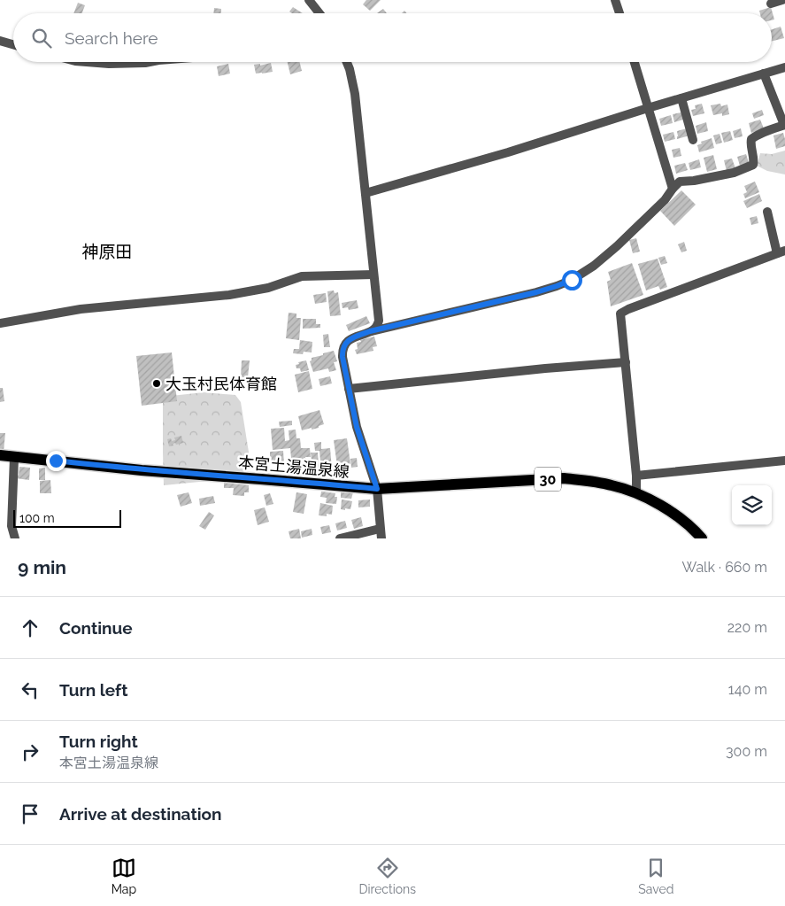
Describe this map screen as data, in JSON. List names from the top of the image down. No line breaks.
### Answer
{"streets":{"main road":["本宮土湯温泉線","30"]},"districts":["神原田"],"places":["大玉村民体育館"],"scale_bar":"100 m","page":{"search":"Search here","scale":"100 m","heading":["9 min","Walk · 660 m"],"list":[["Continue","220 m"],["Turn left","140 m"],["Turn right","本宮土湯温泉線","300 m"],"Arrive at destination"],"nav":["Map","Directions","Saved"]}}
